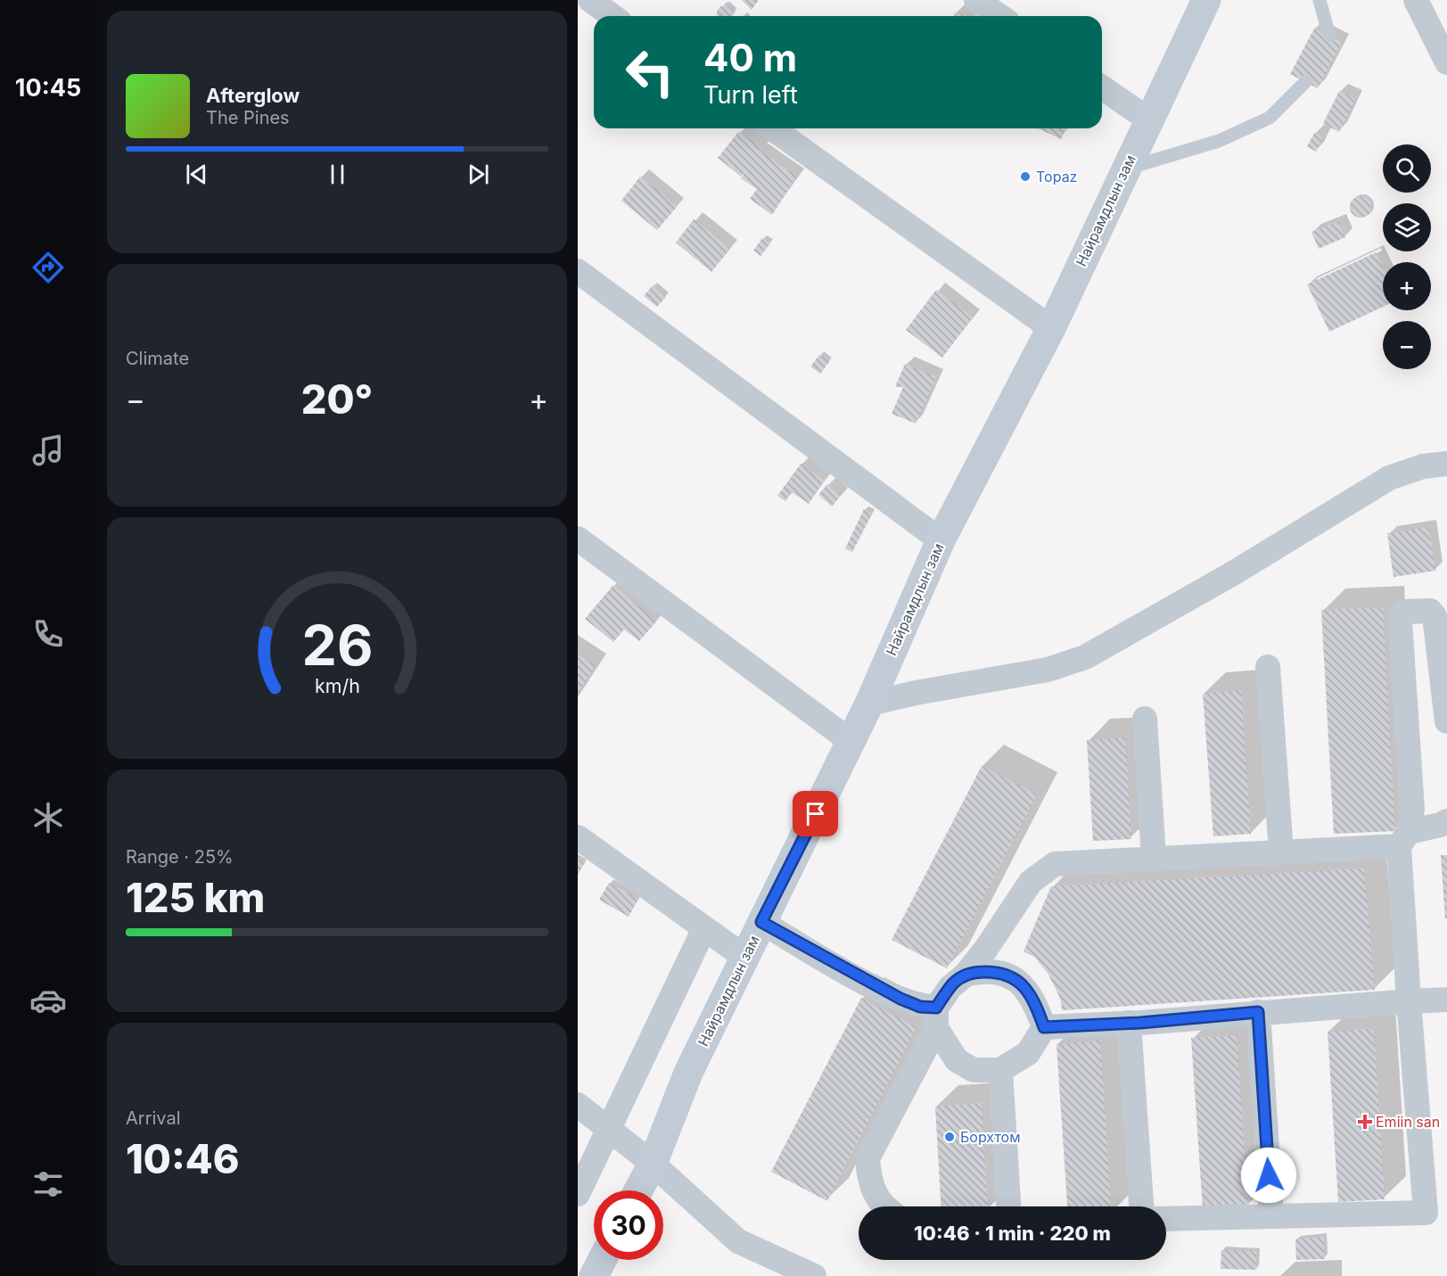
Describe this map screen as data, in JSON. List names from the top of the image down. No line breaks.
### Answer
{"streets":{"main road":["Найрамдлын зам"]},"places":{"other":["Topaz","Борхтом"],"health":["Emiin san"]},"page":{"tabs":"10:45","turn":["40 m","Turn left"],"song":["Afterglow","The Pines"],"map_buttons":["+","−"],"tile":["Climate",["Range · 25%","125 km"],["Arrival","10:46"]],"heat":["−","20°","+"],"limit":"30","trip":"10:46 · 1 min · 220 m","gauge":["26","km/h"]}}
